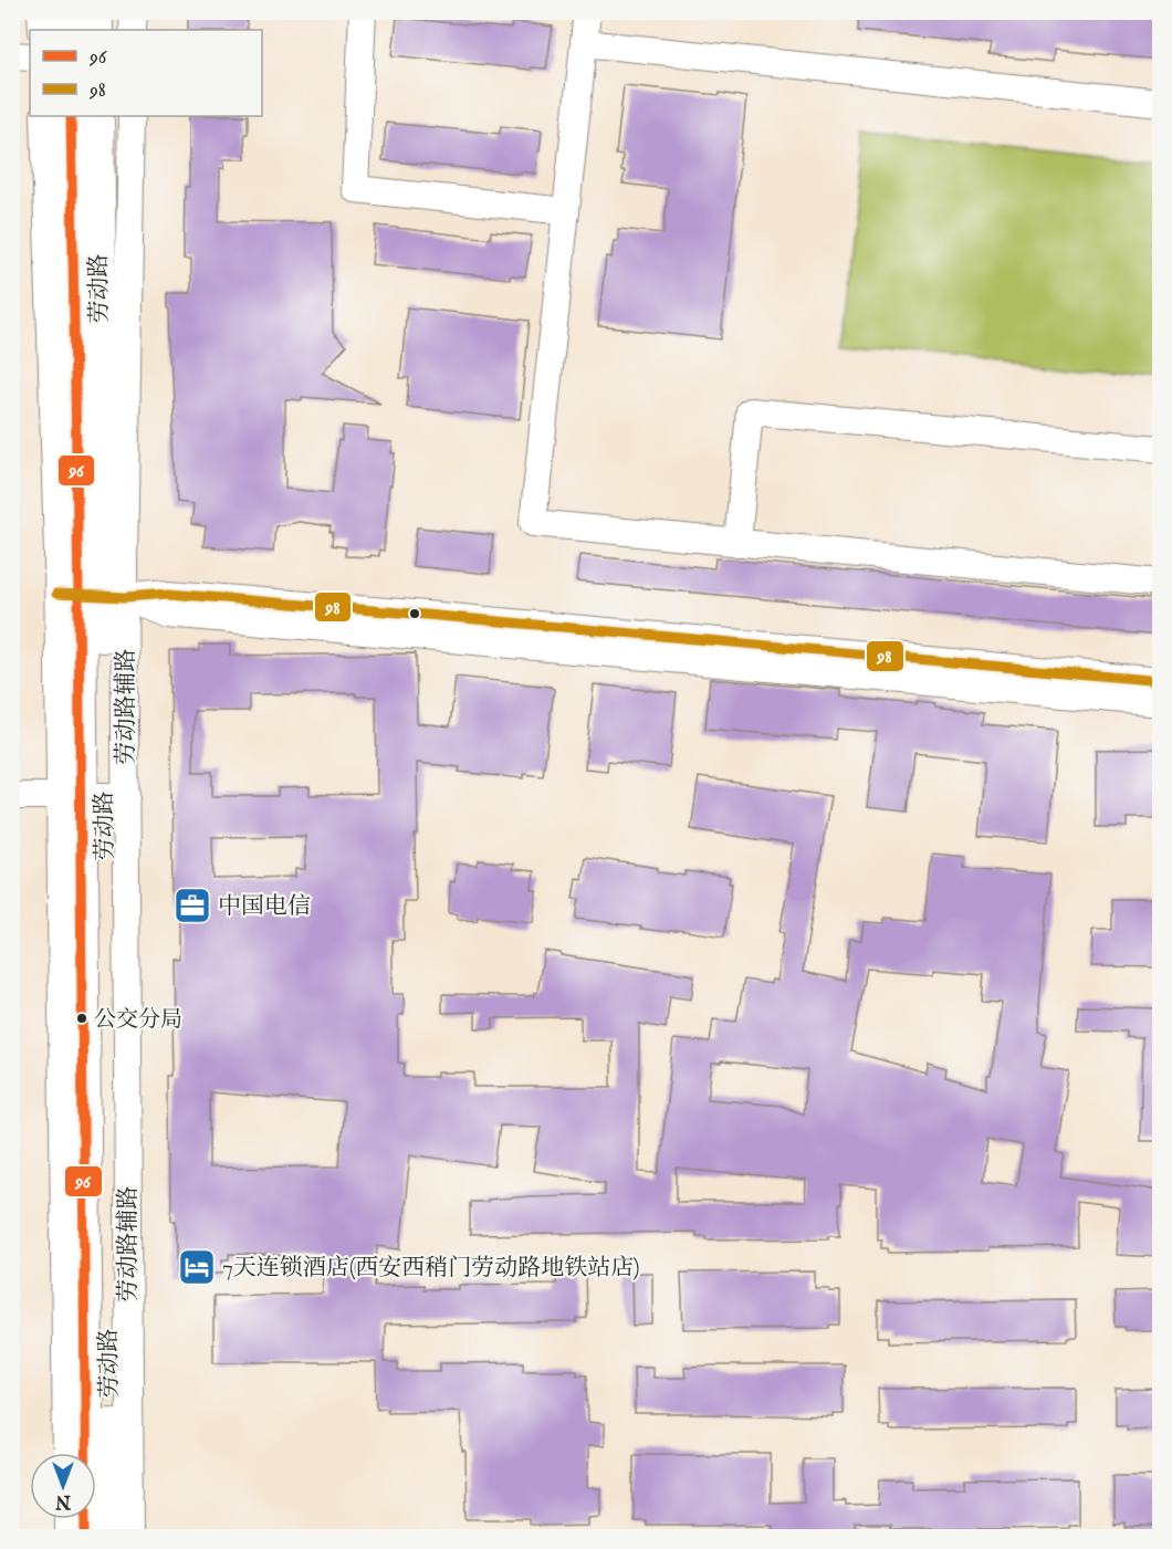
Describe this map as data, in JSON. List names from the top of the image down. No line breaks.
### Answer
{"streets":{"main road":["劳动路"],"street":["劳动路辅路"]},"crossings":[["劳动路","劳动路辅路"]],"places":{"office":["中国电信"],"other":["公交分局"],"hotel":["7天连锁酒店(西安西稍门劳动路地铁站店)"]},"lines":["transit line 96","transit line 98"],"legend":["96","98"],"north":"bottom"}
